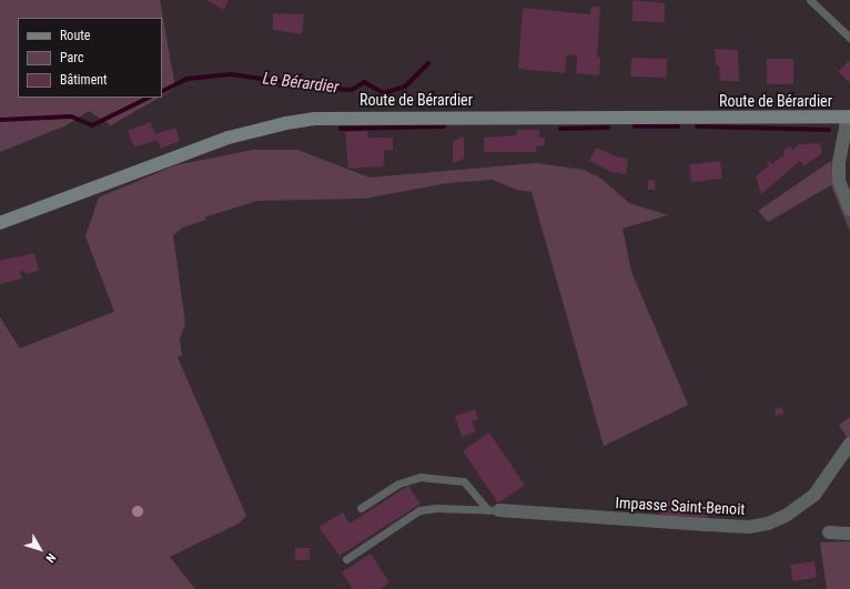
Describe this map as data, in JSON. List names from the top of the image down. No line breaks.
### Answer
{"streets":{"main road":["Route de Bérardier"],"street":["Impasse Saint-Benoit"]},"water":["Le Bérardier"],"legend":["Route","Parc","Bâtiment"],"north":"bottom right"}
